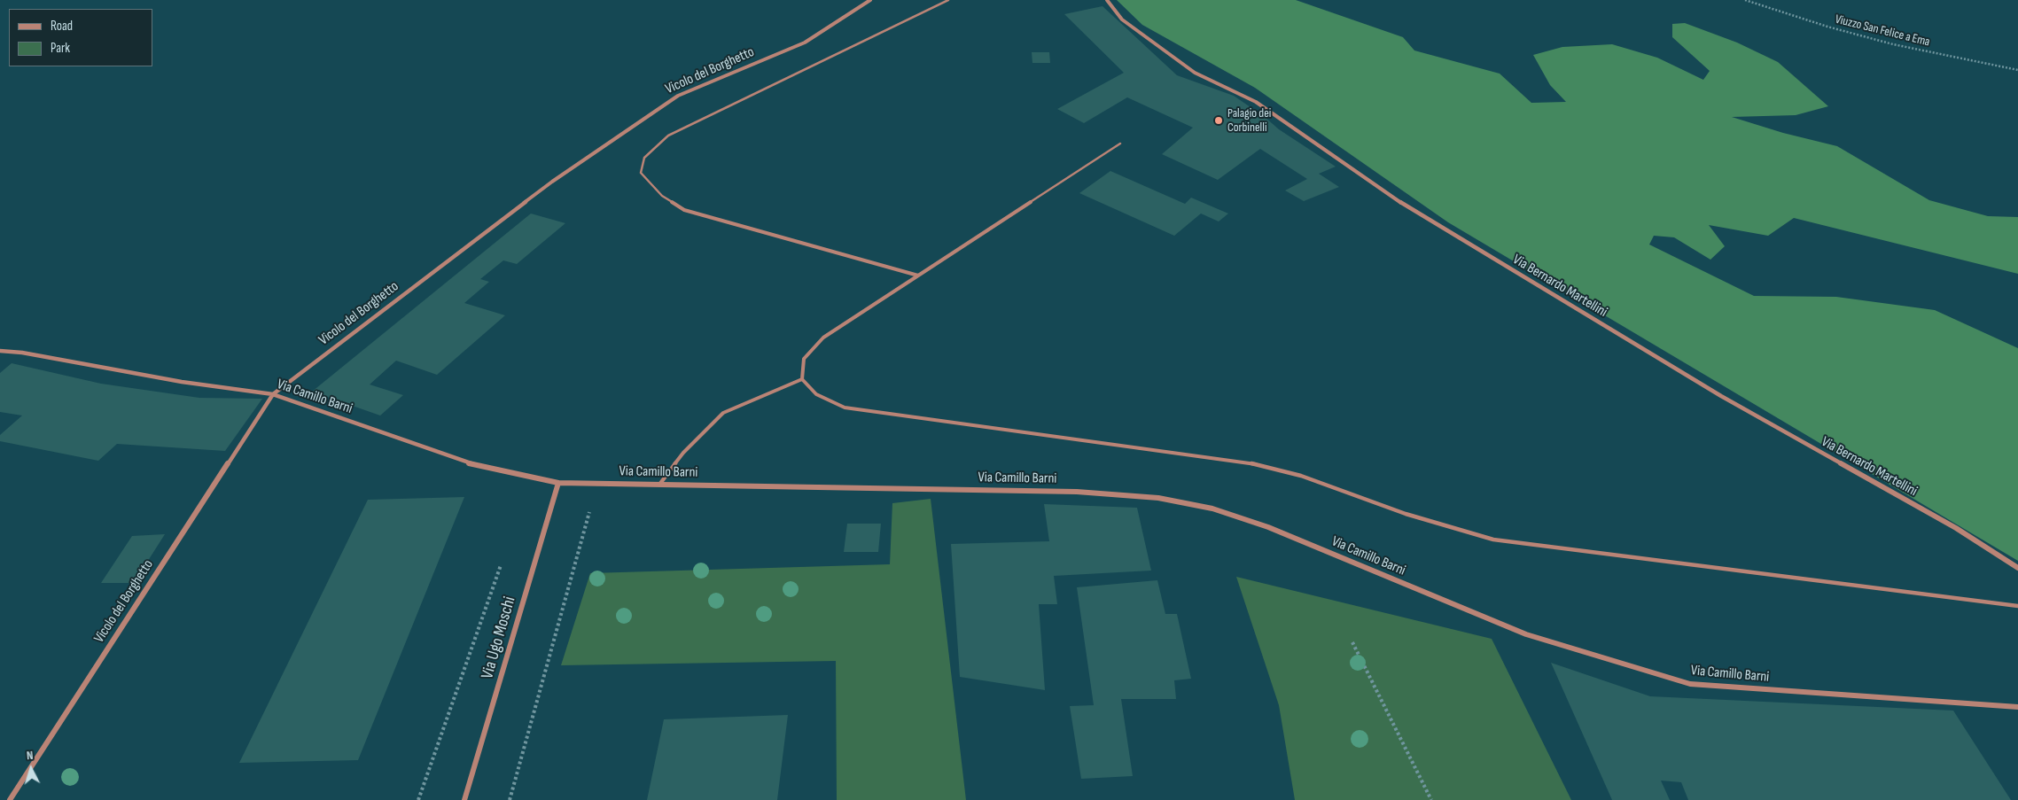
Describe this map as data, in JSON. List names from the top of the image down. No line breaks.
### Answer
{"streets":{"street":["Vicolo del Borghetto","Via Bernardo Martellini","Via Camillo Barni","Via Ugo Moschi"],"path":["Viuzzo San Felice a Ema"]},"crossings":[["Vicolo del Borghetto","Via Camillo Barni"],["Via Camillo Barni","Via Ugo Moschi"]],"places":["Palagio dei Corbinelli"],"legend":["Road","Park"],"north":"top"}
